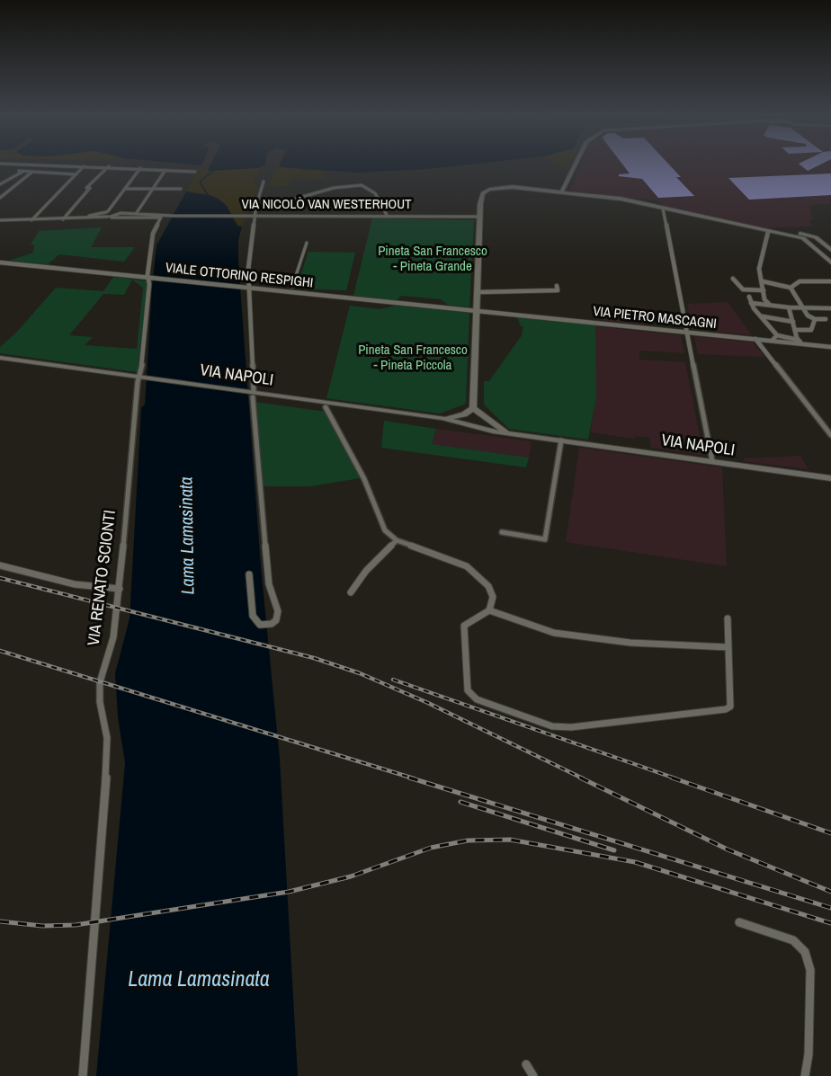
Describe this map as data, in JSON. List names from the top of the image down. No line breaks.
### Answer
{"streets":{"main road":["VIA NAPOLI"],"street":["VIA NICOLÒ VAN WESTERHOUT","VIALE OTTORINO RESPIGHI","VIA PIETRO MASCAGNI","VIA RENATO SCIONTI"]},"crossings":[["VIALE OTTORINO RESPIGHI","VIA PIETRO MASCAGNI"],["VIALE OTTORINO RESPIGHI","VIA RENATO SCIONTI"],["VIA NAPOLI","VIA RENATO SCIONTI"]],"water":["Lama Lamasinata"],"parks":["Pineta San Francesco - Pineta Grande","Pineta San Francesco - Pineta Piccola"]}
